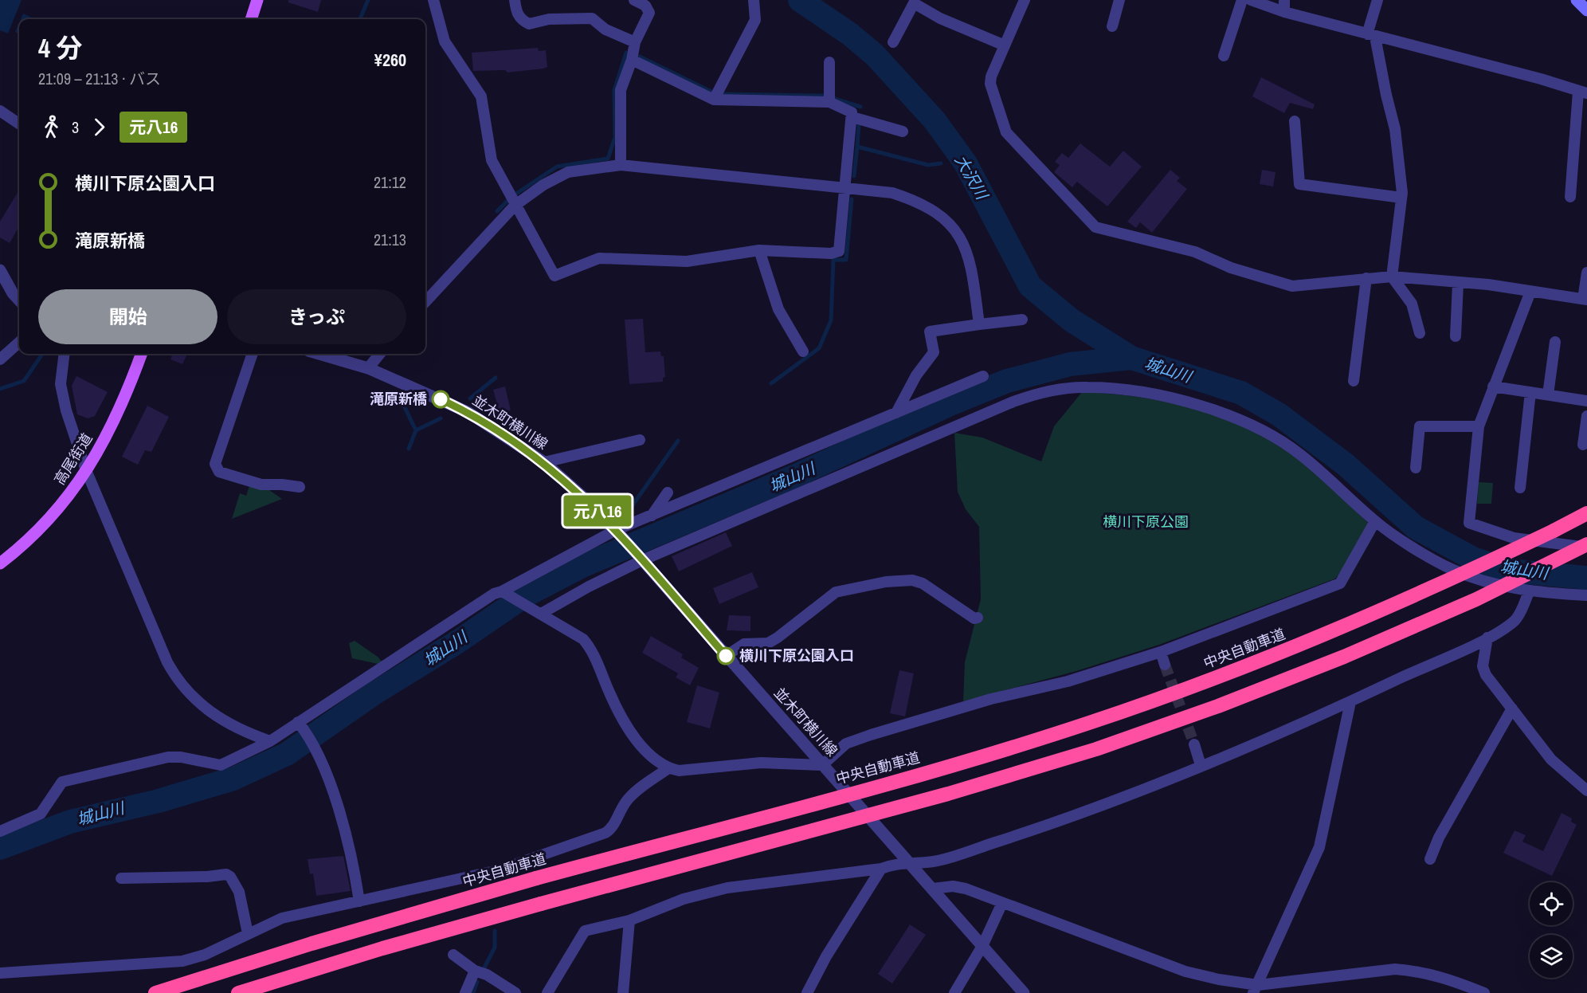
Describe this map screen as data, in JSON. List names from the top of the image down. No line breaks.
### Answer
{"streets":{"highway":["中央自動車道"],"main road":["高尾街道"],"street":["並木町横川線"]},"water":["大沢川","城山川"],"parks":["横川下原公園"],"places":["滝原新橋","横川下原公園入口"],"lines":["bus line 元八16"],"page":{"on_map":"元八16","heading":["4 分","21:09 – 21:13 · バス","¥260"],"legs":["3","元八16"],"list":[{"name":"横川下原公園入口","value":"21:12"},{"name":"滝原新橋","value":"21:13"}],"buttons":["開始","きっぷ"]}}
